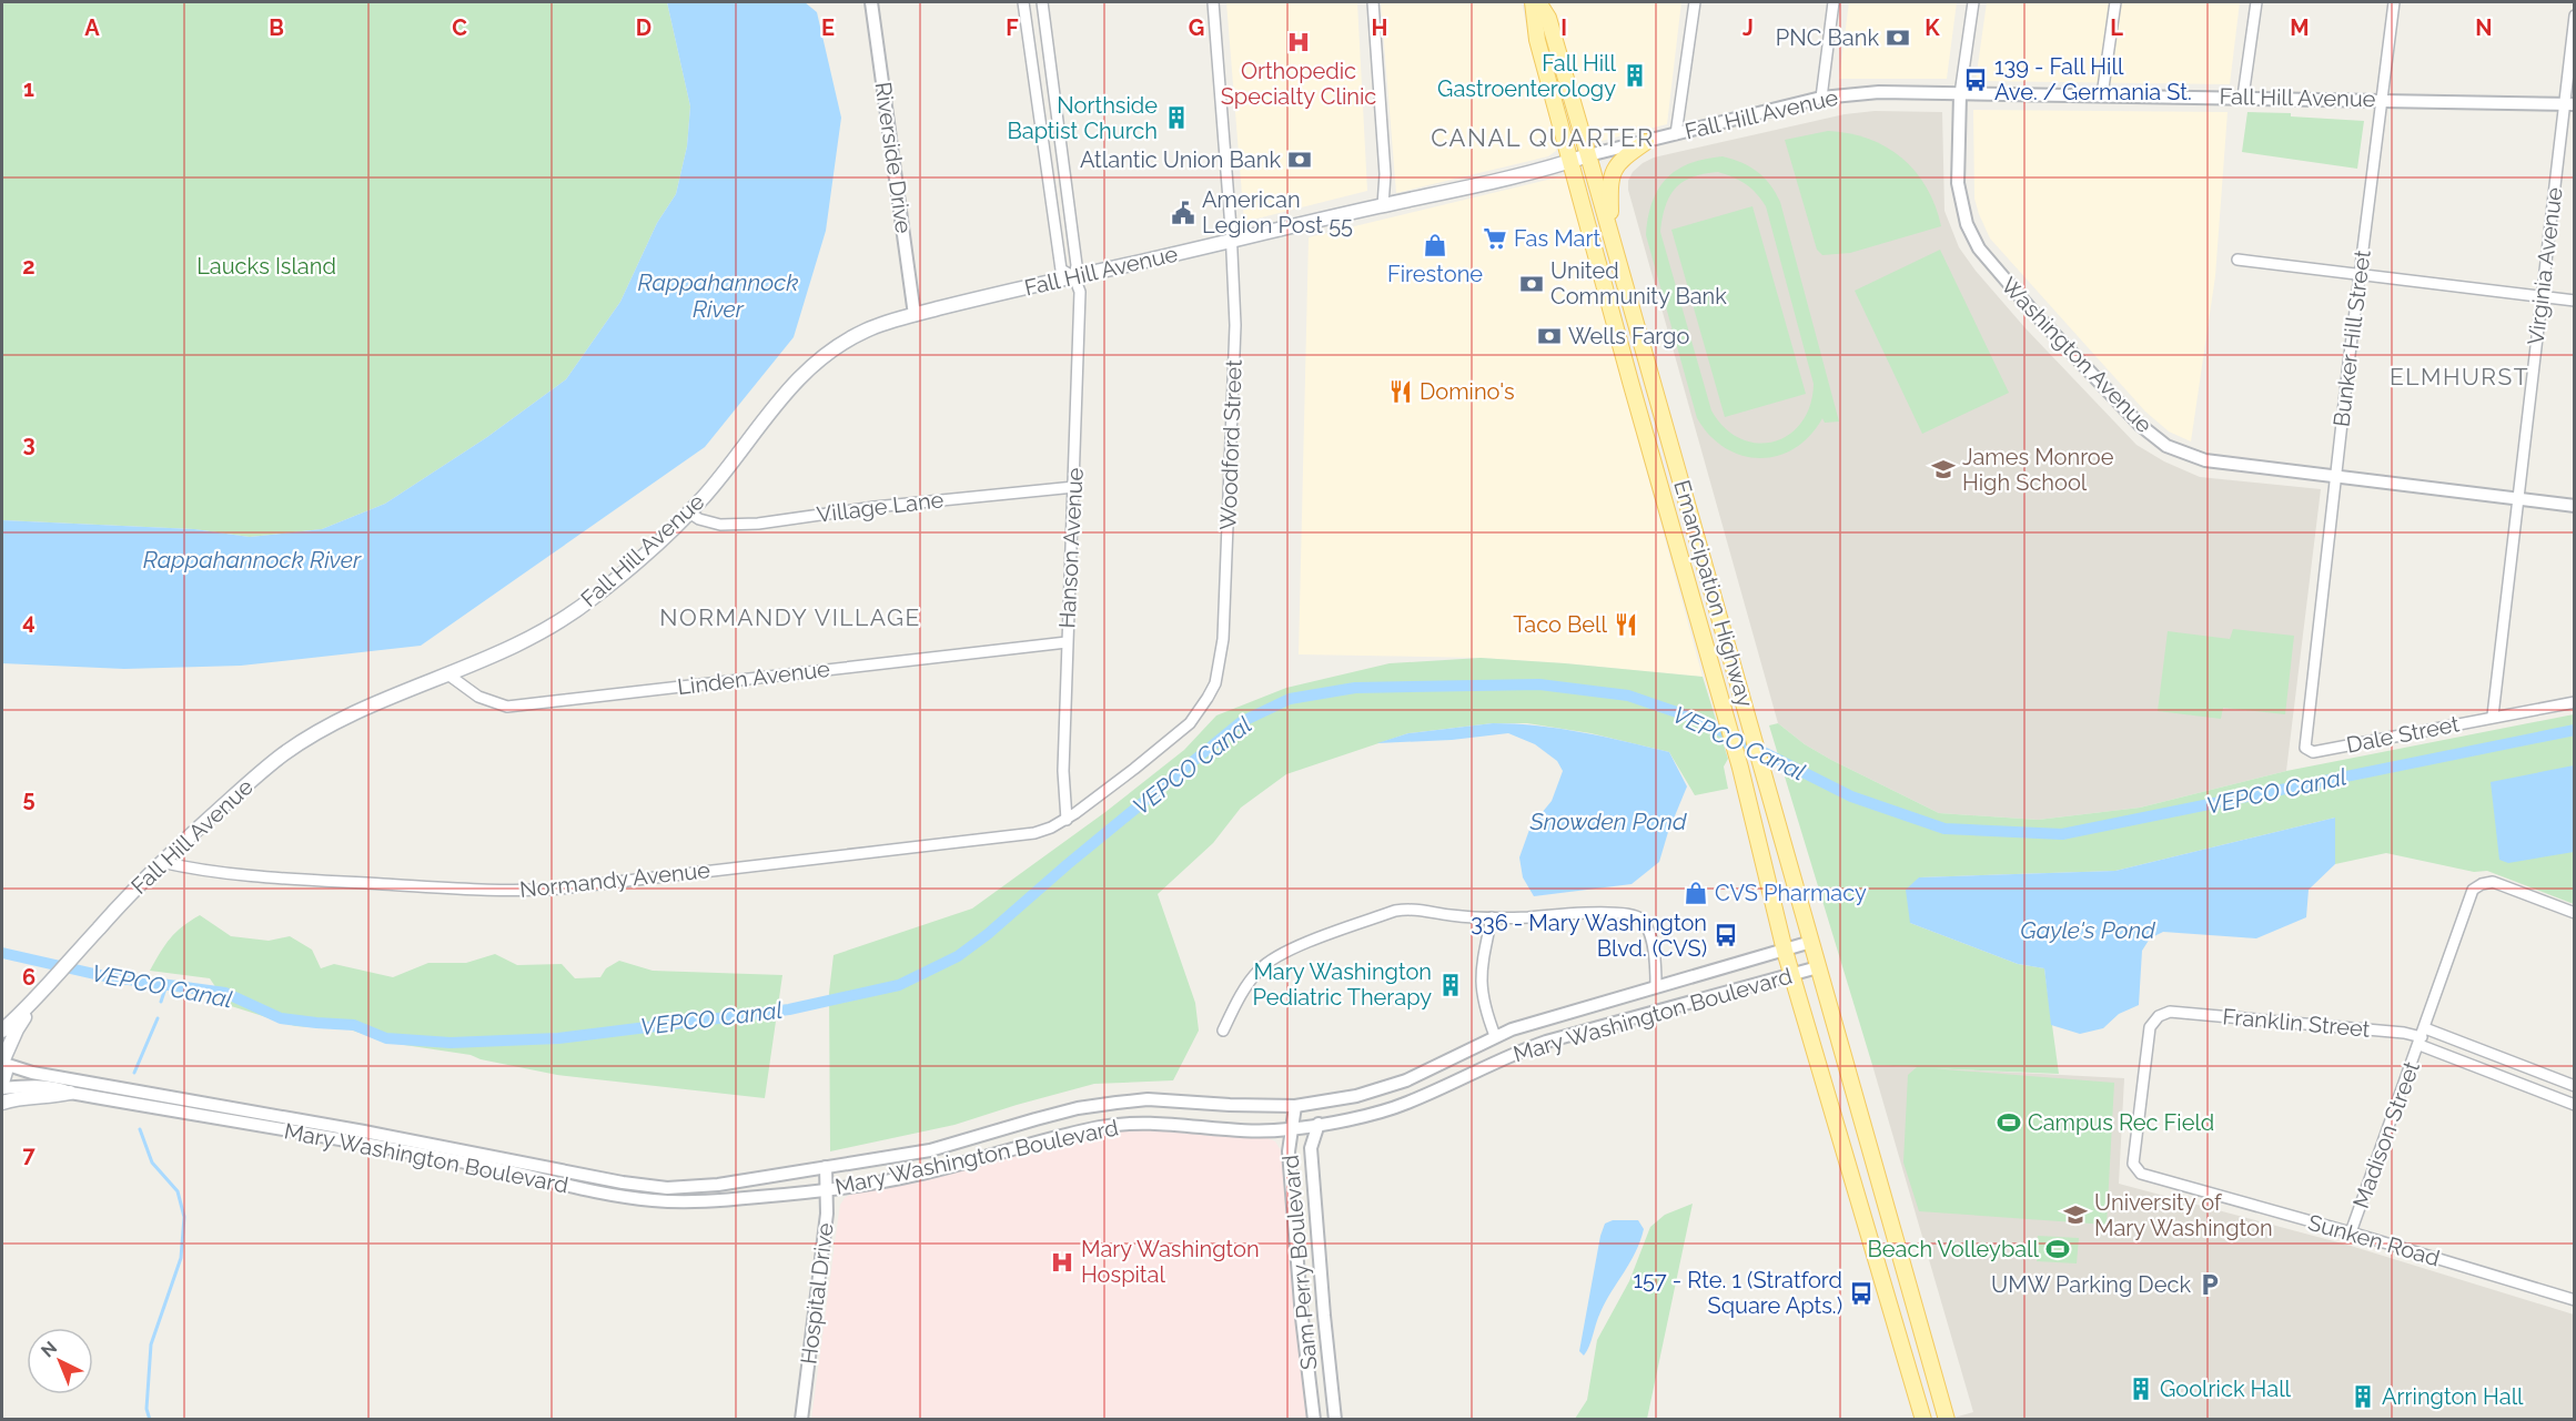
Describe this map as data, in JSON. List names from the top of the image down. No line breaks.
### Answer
{"streets":{"main road":["Fall Hill Avenue","Emancipation Highway"],"street":["Riverside Drive","Virginia Avenue","Bunker Hill Street","Washington Avenue","Woodford Street","Village Lane","Hanson Avenue","Linden Avenue","Dale Street","Normandy Avenue","Mary Washington Boulevard","Franklin Street","Madison Street","Sunken Road","Sam Perry Boulevard","Hospital Drive"]},"crossings":[["Fall Hill Avenue","Riverside Drive"],["Fall Hill Avenue","Virginia Avenue"],["Fall Hill Avenue","Bunker Hill Street"],["Fall Hill Avenue","Washington Avenue"],["Fall Hill Avenue","Woodford Street"],["Fall Hill Avenue","Village Lane"],["Fall Hill Avenue","Hanson Avenue"],["Fall Hill Avenue","Emancipation Highway"],["Fall Hill Avenue","Linden Avenue"],["Fall Hill Avenue","Normandy Avenue"],["Fall Hill Avenue","Mary Washington Boulevard"],["Virginia Avenue","Washington Avenue"],["Virginia Avenue","Dale Street"],["Bunker Hill Street","Washington Avenue"],["Bunker Hill Street","Dale Street"],["Woodford Street","Hanson Avenue"],["Woodford Street","Normandy Avenue"],["Village Lane","Hanson Avenue"],["Hanson Avenue","Linden Avenue"],["Hanson Avenue","Normandy Avenue"],["Emancipation Highway","Mary Washington Boulevard"],["Mary Washington Boulevard","Sam Perry Boulevard"],["Mary Washington Boulevard","Hospital Drive"],["Franklin Street","Madison Street"],["Franklin Street","Sunken Road"],["Madison Street","Sunken Road"]],"districts":["CANAL QUARTER","ELMHURST","NORMANDY VILLAGE"],"water":["Rappahannock River","VEPCO Canal","Snowden Pond","Gayle's Pond"],"parks":["Laucks Island"],"places":{"bank":["PNC Bank","Atlantic Union Bank","United Community Bank","Wells Fargo"],"hospital":["Orthopedic Specialty Clinic","Mary Washington Hospital"],"building":["Fall Hill Gastroenterology","Northside Baptist Church","Mary Washington Pediatric Therapy","Goolrick Hall","Arrington Hall"],"bus stop":["139 - Fall Hill Ave. / Germania St.","336 - Mary Washington Blvd. (CVS)","157 - Rte. 1 (Stratford Square Apts.)"],"public building":["American Legion Post 55"],"supermarket":["Fas Mart"],"shop":["Firestone","CVS Pharmacy"],"restaurant":["Domino's","Taco Bell"],"school or university":["James Monroe High School","University of Mary Washington"],"sports":["Campus Rec Field","Beach Volleyball"],"parking":["UMW Parking Deck"]},"north":"top left","grid":{"columns":["A","B","C","D","E","F","G","H","I","J","K","L","M","N"],"rows":["1","2","3","4","5","6","7"]}}
